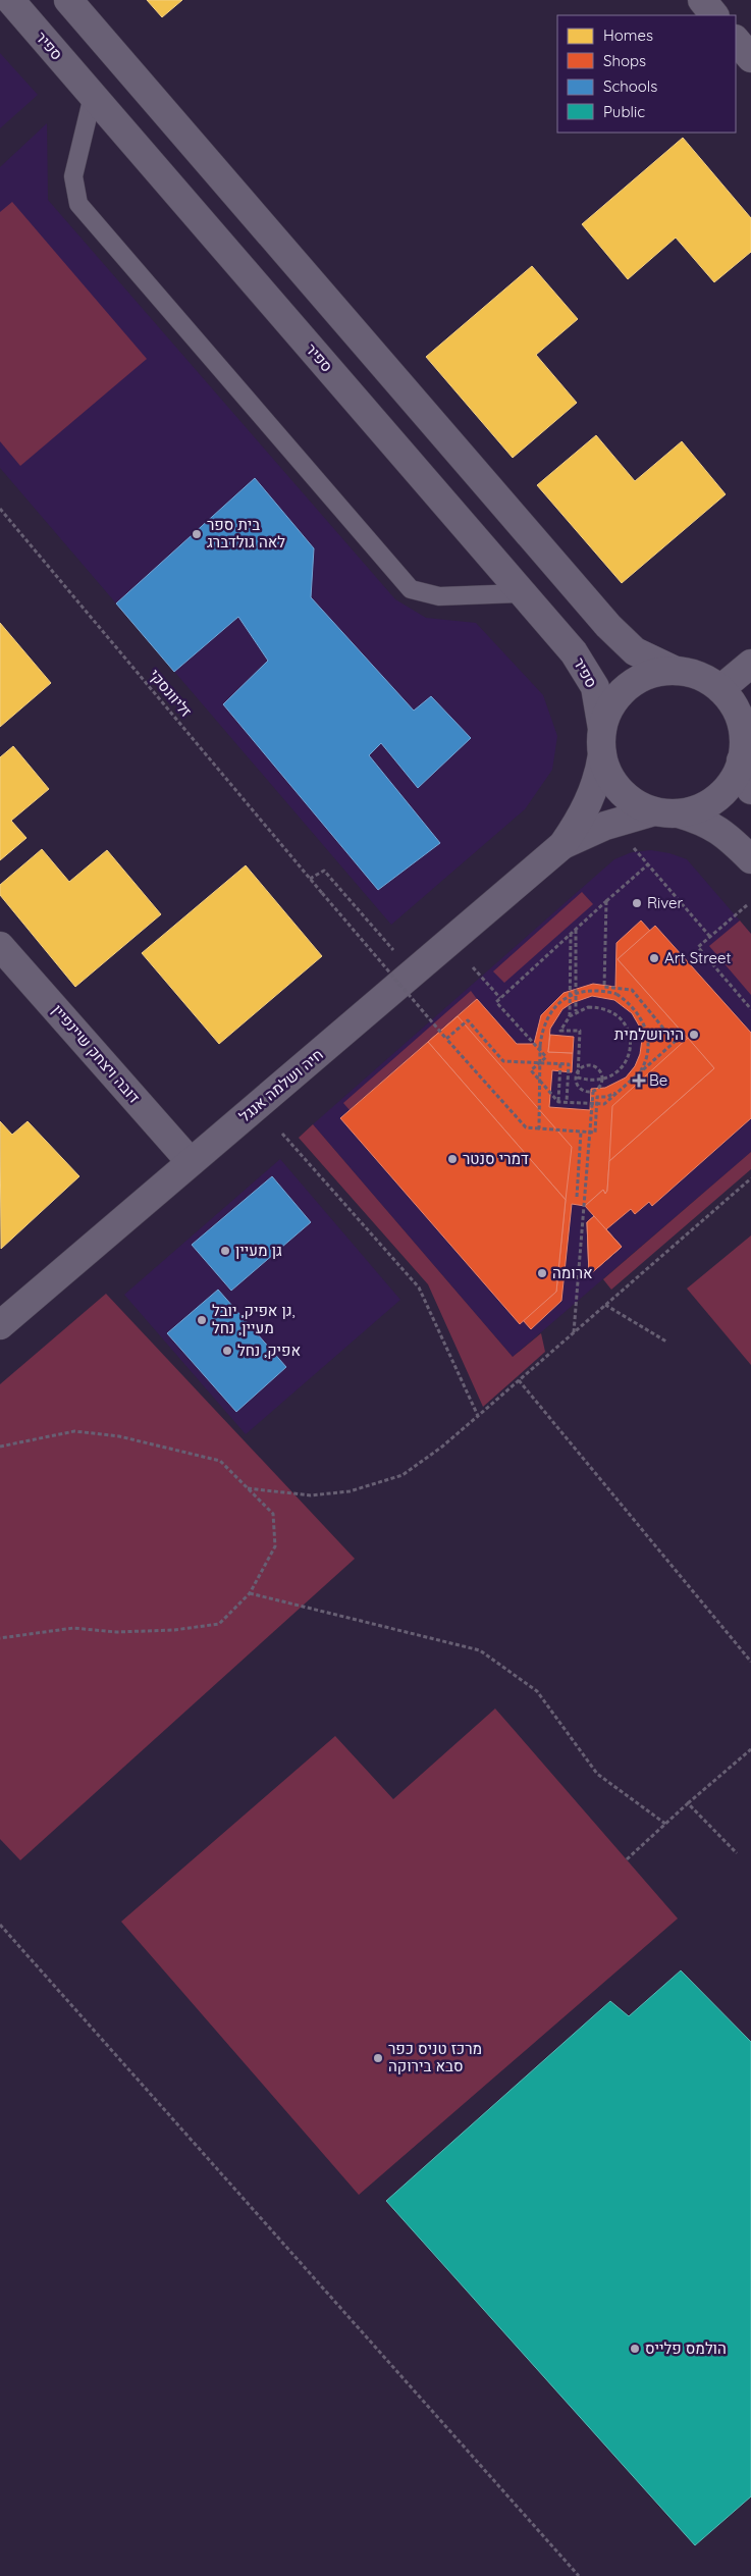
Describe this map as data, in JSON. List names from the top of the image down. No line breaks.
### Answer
{"streets":{"street":["ספיר","דובה ויצחק שיינפיין","חיה ושלמה אנגל"],"path":["זליוונסקי"]},"crossings":[["ספיר","חיה ושלמה אנגל"],["דובה ויצחק שיינפיין","חיה ושלמה אנגל"]],"places":{"other":["בית ספר לאה גולדברג","River","Art Street","הירושלמית","דמרי סנטר","גן מעיין","ארומה","גן אפיק, יובל, מעיין, נחל","אפיק, נחל","מרכז טניס כפר סבא בירוקה","הולמס פלייס"],"health":["Be"]},"legend":["Homes","Shops","Schools","Public"]}
